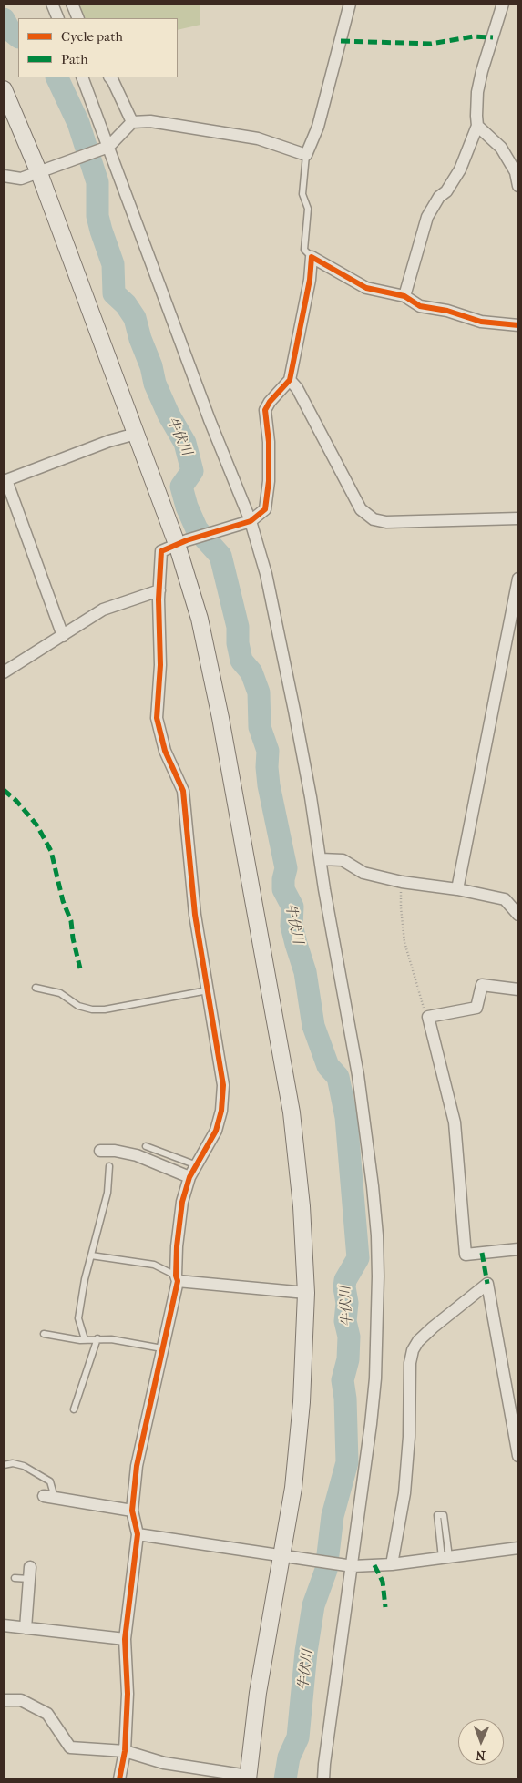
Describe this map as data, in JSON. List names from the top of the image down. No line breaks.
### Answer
{"water":["牛伏川"],"legend":["Cycle path","Path"],"north":"bottom"}
